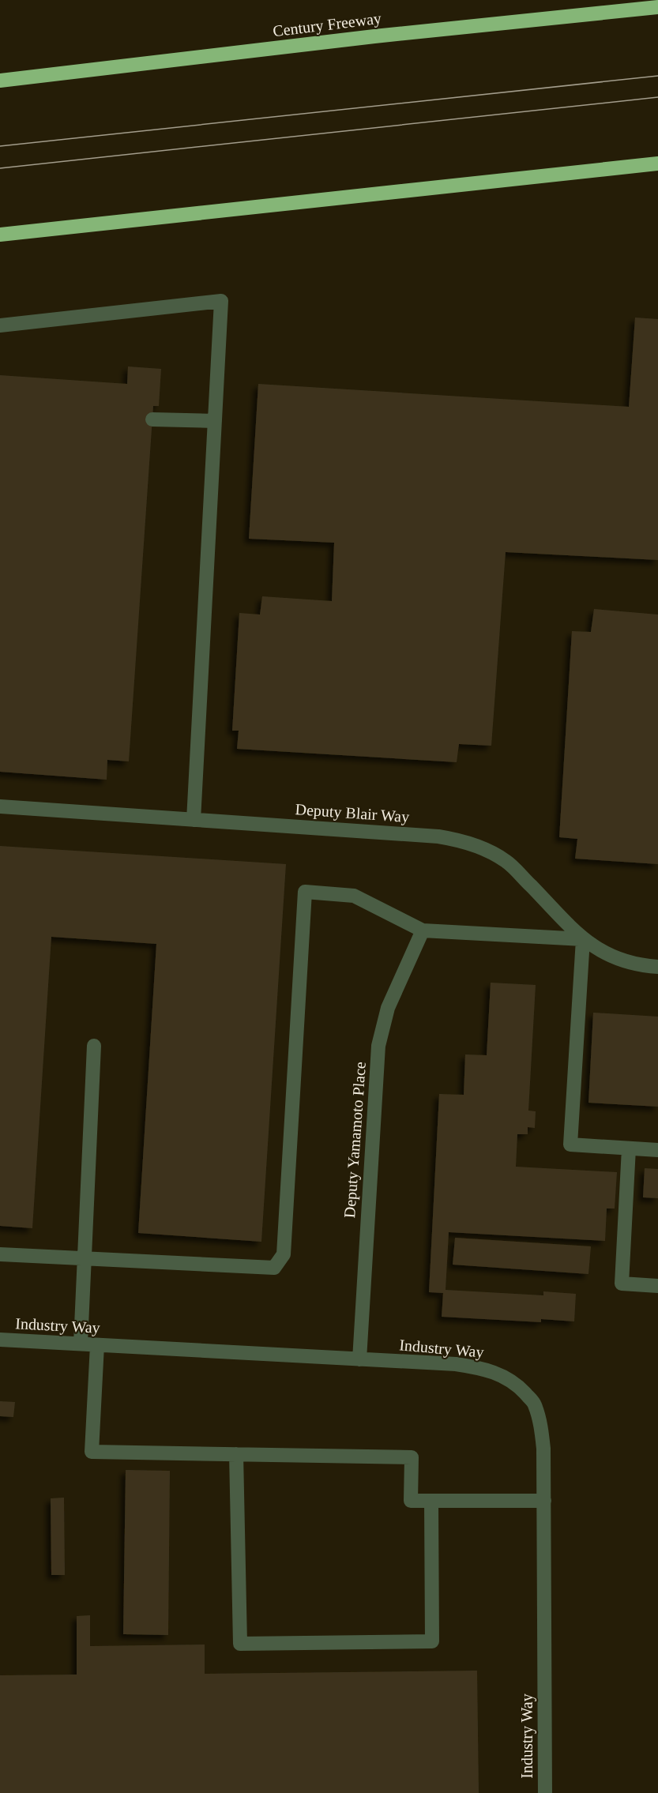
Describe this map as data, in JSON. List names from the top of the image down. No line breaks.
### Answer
{"streets":{"highway":["Century Freeway"],"street":["Deputy Blair Way","Deputy Yamamoto Place","Industry Way"]},"crossings":[["Deputy Yamamoto Place","Industry Way"]]}
